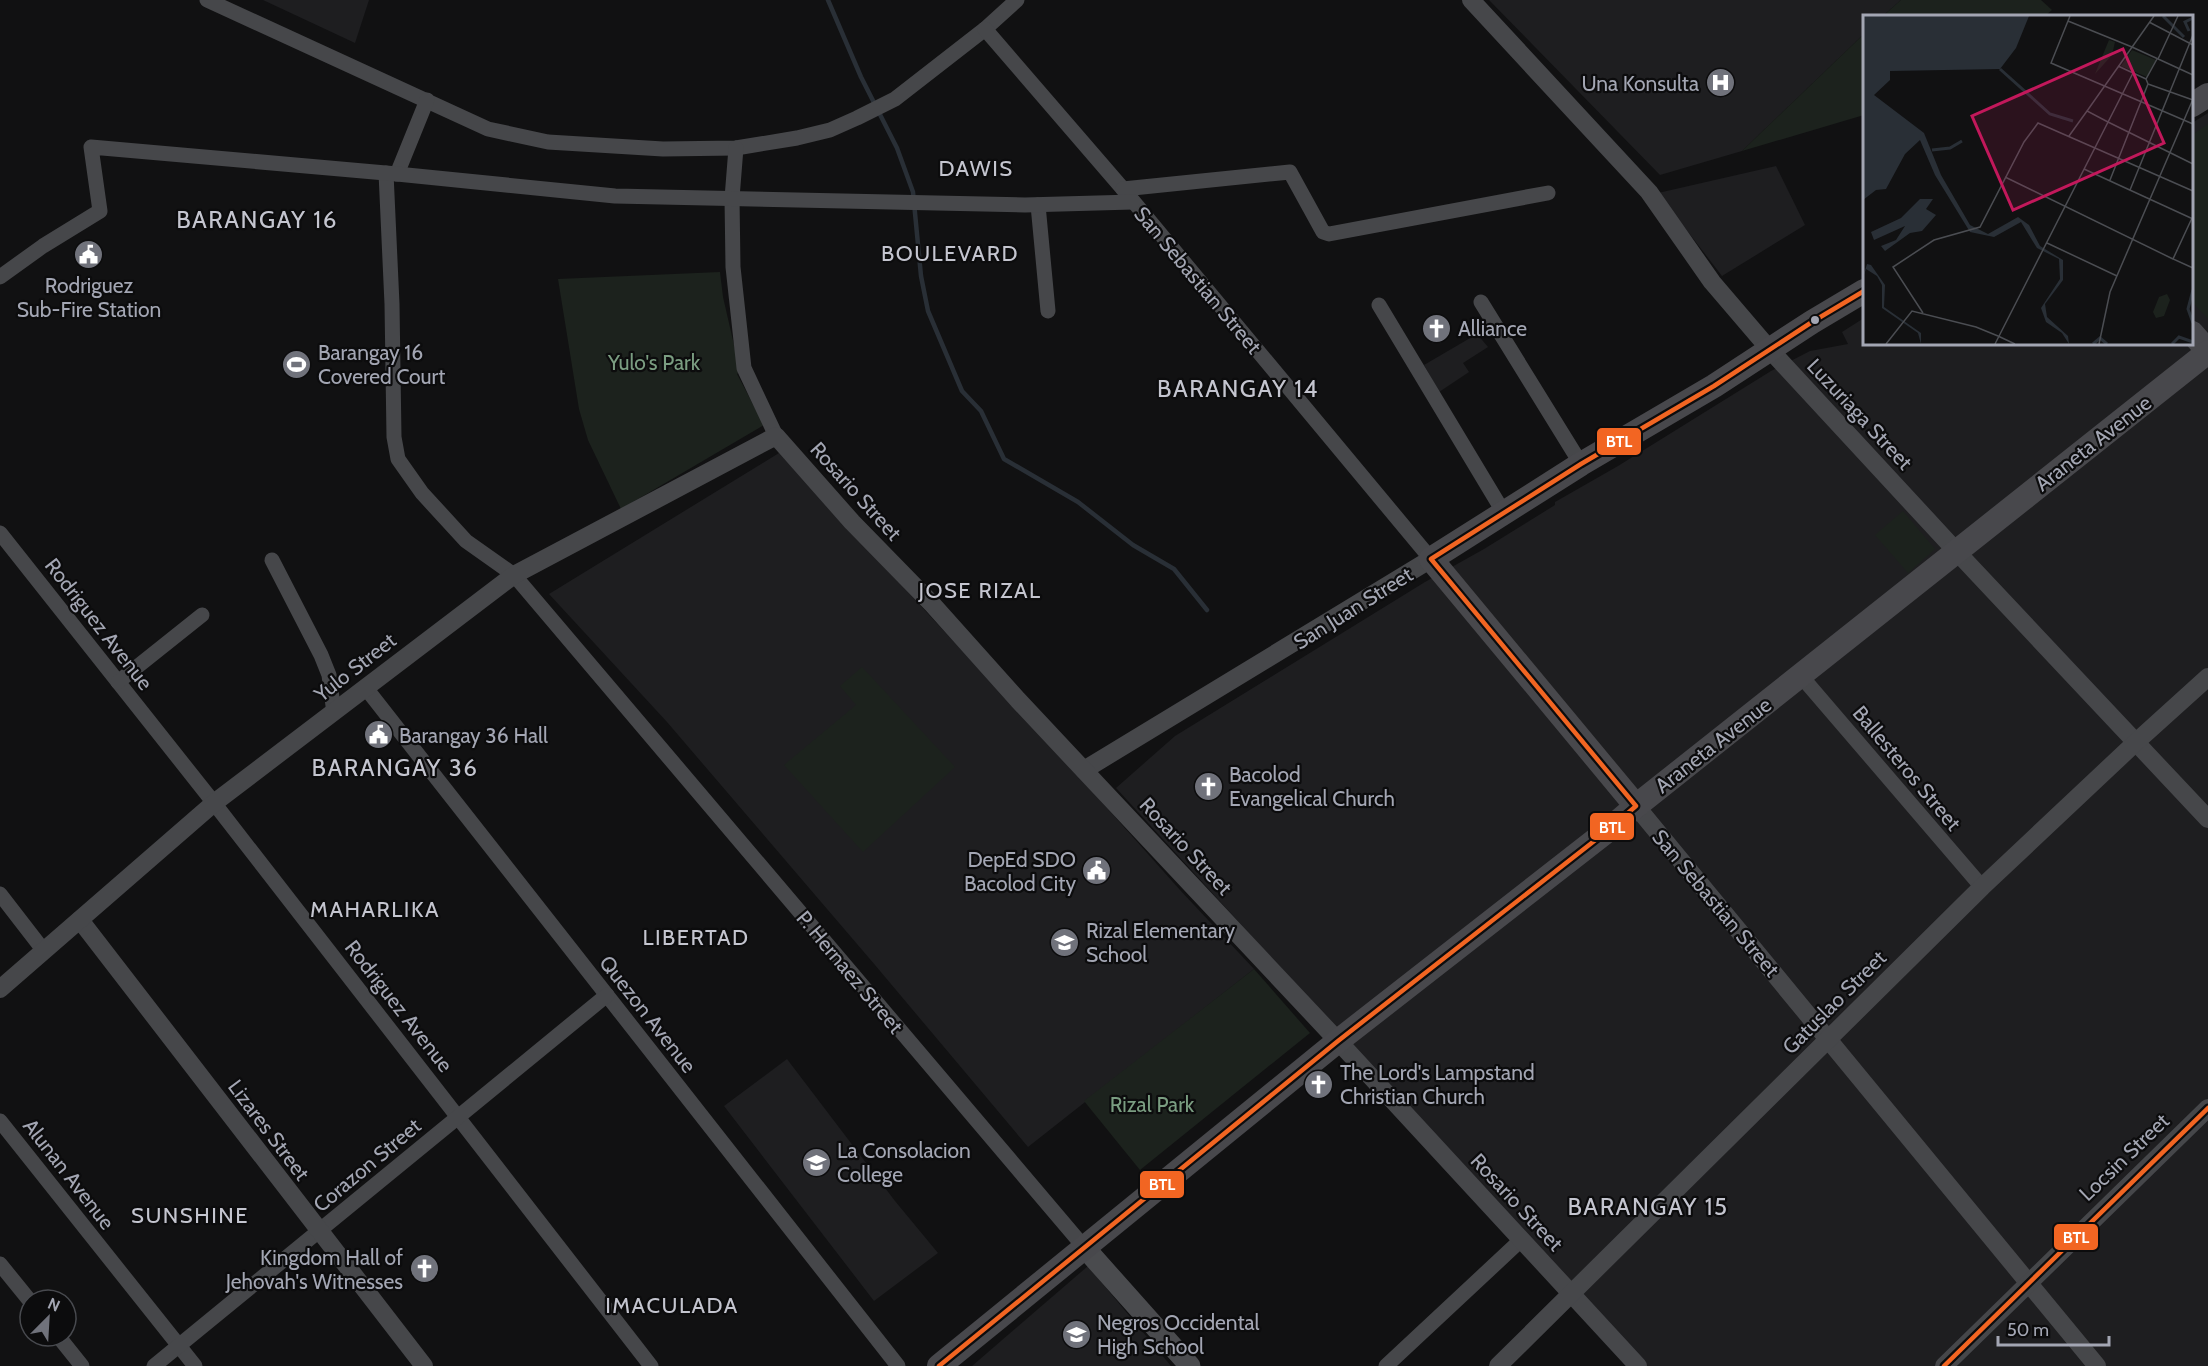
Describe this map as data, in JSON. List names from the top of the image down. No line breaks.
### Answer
{"streets":{"main road":["San Sebastian Street","Araneta Avenue","San Juan Street","P. Hernaez Street"],"street":["Luzuriaga Street","Rosario Street","Rodriguez Avenue","Yulo Street","Ballesteros Street","Gatuslao Street","Quezon Avenue","Lizares Street","Locsin Street","Corazon Street","Alunan Avenue"]},"crossings":[["San Sebastian Street","Araneta Avenue"],["San Sebastian Street","San Juan Street"],["San Sebastian Street","Gatuslao Street"],["San Sebastian Street","Locsin Street"],["Luzuriaga Street","Araneta Avenue"],["Luzuriaga Street","San Juan Street"],["Luzuriaga Street","Gatuslao Street"],["Araneta Avenue","Rosario Street"],["Araneta Avenue","Ballesteros Street"],["Araneta Avenue","P. Hernaez Street"],["Rosario Street","San Juan Street"],["Rosario Street","Yulo Street"],["Rosario Street","Gatuslao Street"],["Rodriguez Avenue","Yulo Street"],["Rodriguez Avenue","Corazon Street"],["Yulo Street","P. Hernaez Street"],["Yulo Street","Quezon Avenue"],["Yulo Street","Lizares Street"],["Ballesteros Street","Gatuslao Street"],["Quezon Avenue","Corazon Street"],["Lizares Street","Corazon Street"],["Corazon Street","Alunan Avenue"]],"districts":["DAWIS","BARANGAY 16","BOULEVARD","BARANGAY 14","JOSE RIZAL","BARANGAY 36","MAHARLIKA","LIBERTAD","BARANGAY 15","SUNSHINE","IMACULADA"],"parks":["Yulo's Park","Rizal Park"],"places":{"hospital":["Una Konsulta"],"public building":["Rodriguez Sub-Fire Station","Barangay 36 Hall","DepEd SDO Bacolod City"],"church":["Alliance","Bacolod Evangelical Church","The Lord's Lampstand Christian Church","Kingdom Hall of Jehovah's Witnesses"],"sports":["Barangay 16 Covered Court"],"school or university":["Rizal Elementary School","La Consolacion College","Negros Occidental High School"]},"lines":["transit line BTL"],"scale_bar":"50 m","north":"top right"}
